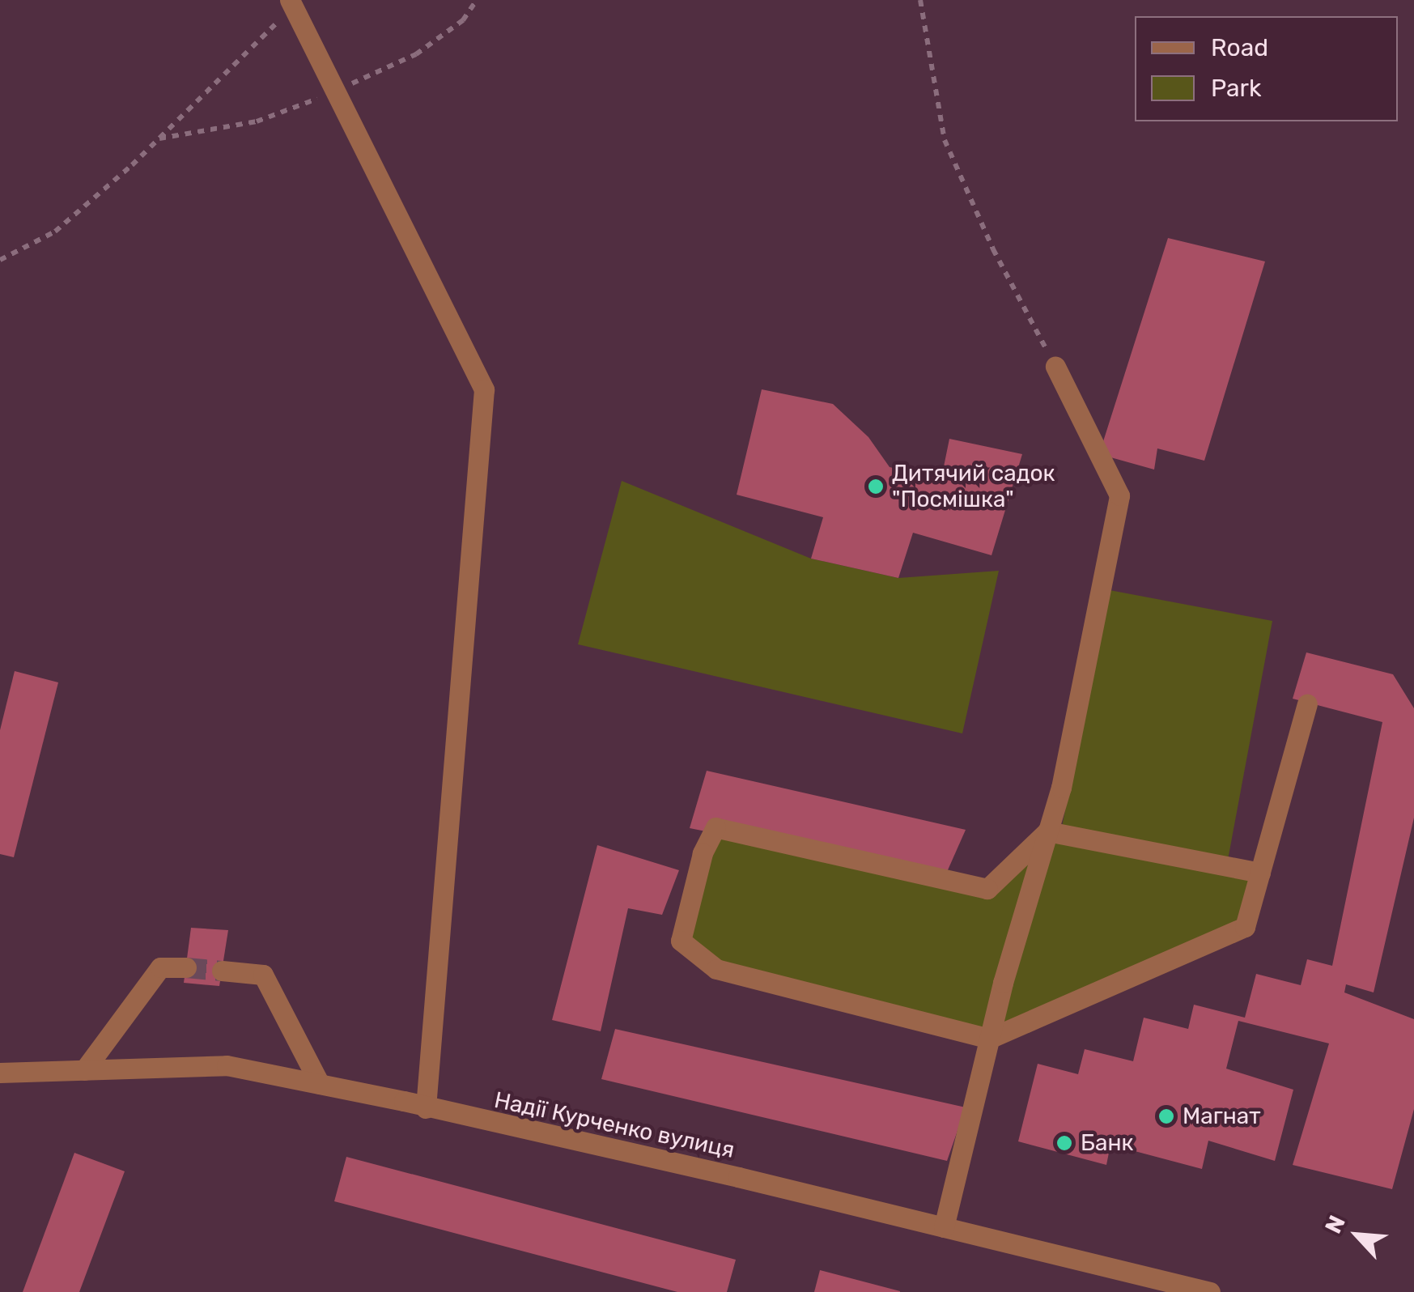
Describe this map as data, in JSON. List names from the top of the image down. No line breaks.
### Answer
{"streets":{"street":["Надії Курченко вулиця"]},"places":["Дитячий садок \"Посмішка\"","Магнат","Банк"],"legend":["Road","Park"],"north":"top left"}
